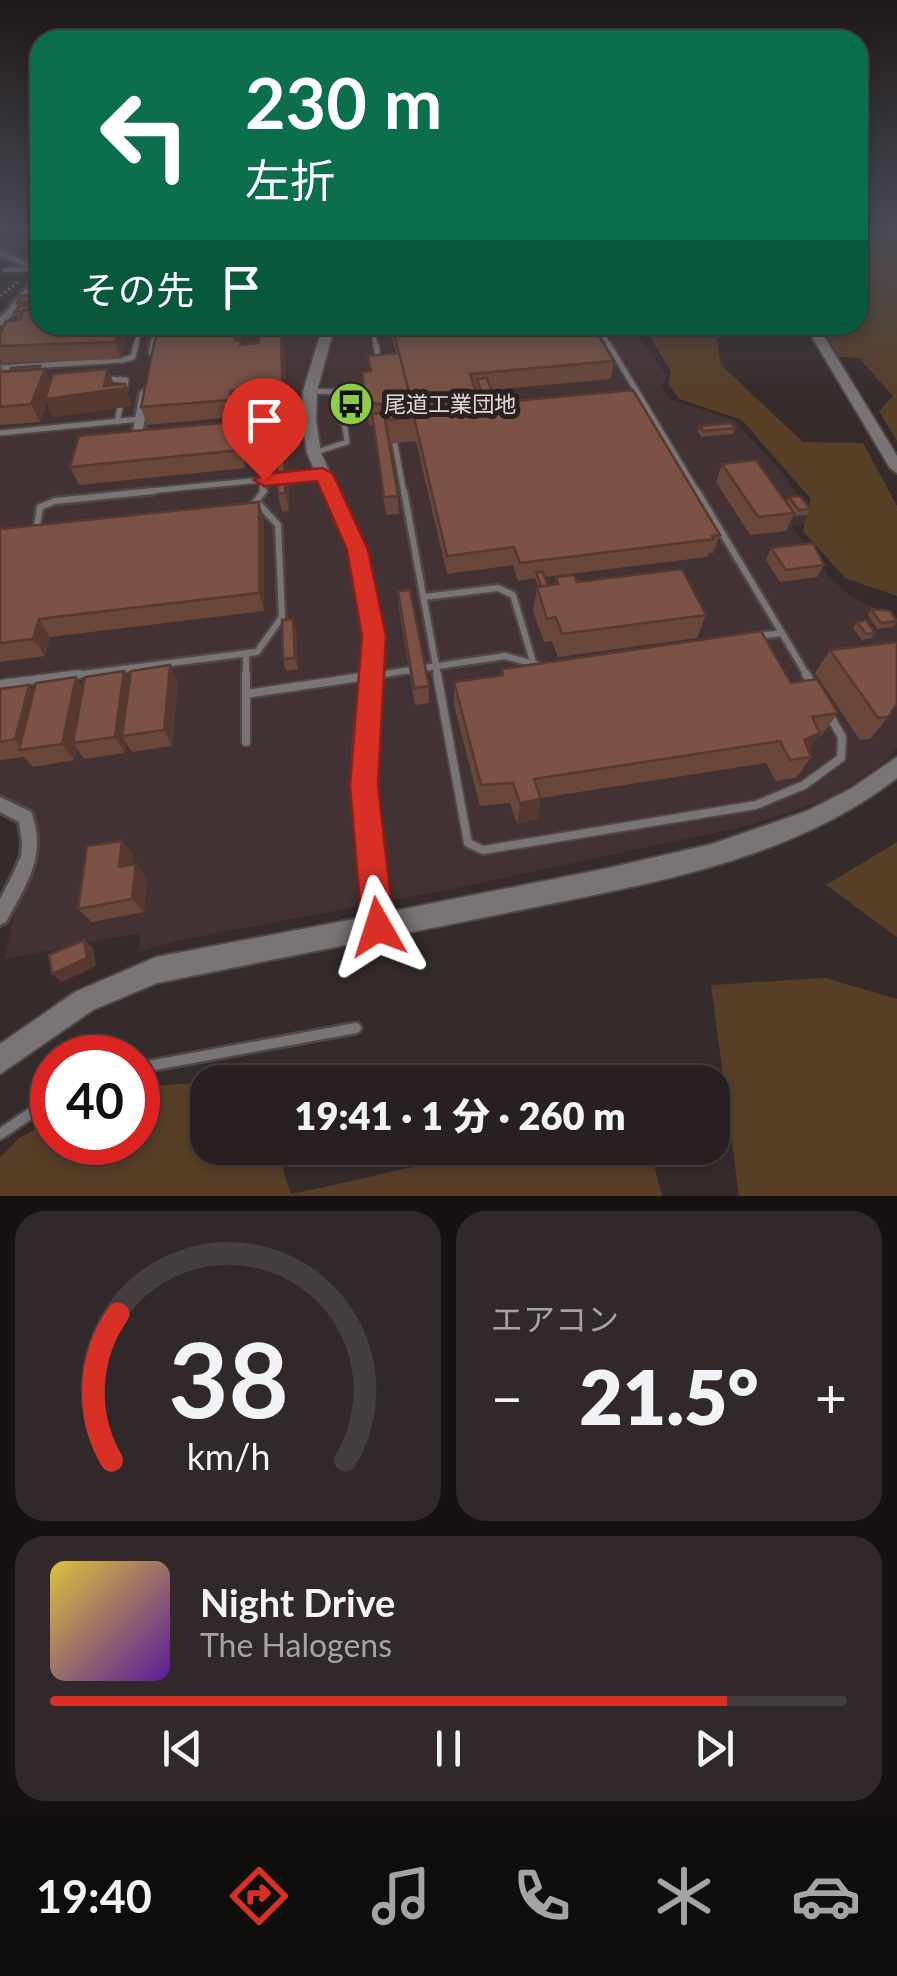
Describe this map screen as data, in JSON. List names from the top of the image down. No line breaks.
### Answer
{"places":{"bus stop":["尾道工業団地"]},"page":{"turn":["230 m","左折"],"then":"その先","limit":"40","trip":"19:41 · 1 分 · 260 m","tile":"エアコン","heat":["−","21.5°","+"],"song":["Night Drive","The Halogens"],"tabs":"19:40","gauge":["38","km/h"]}}
